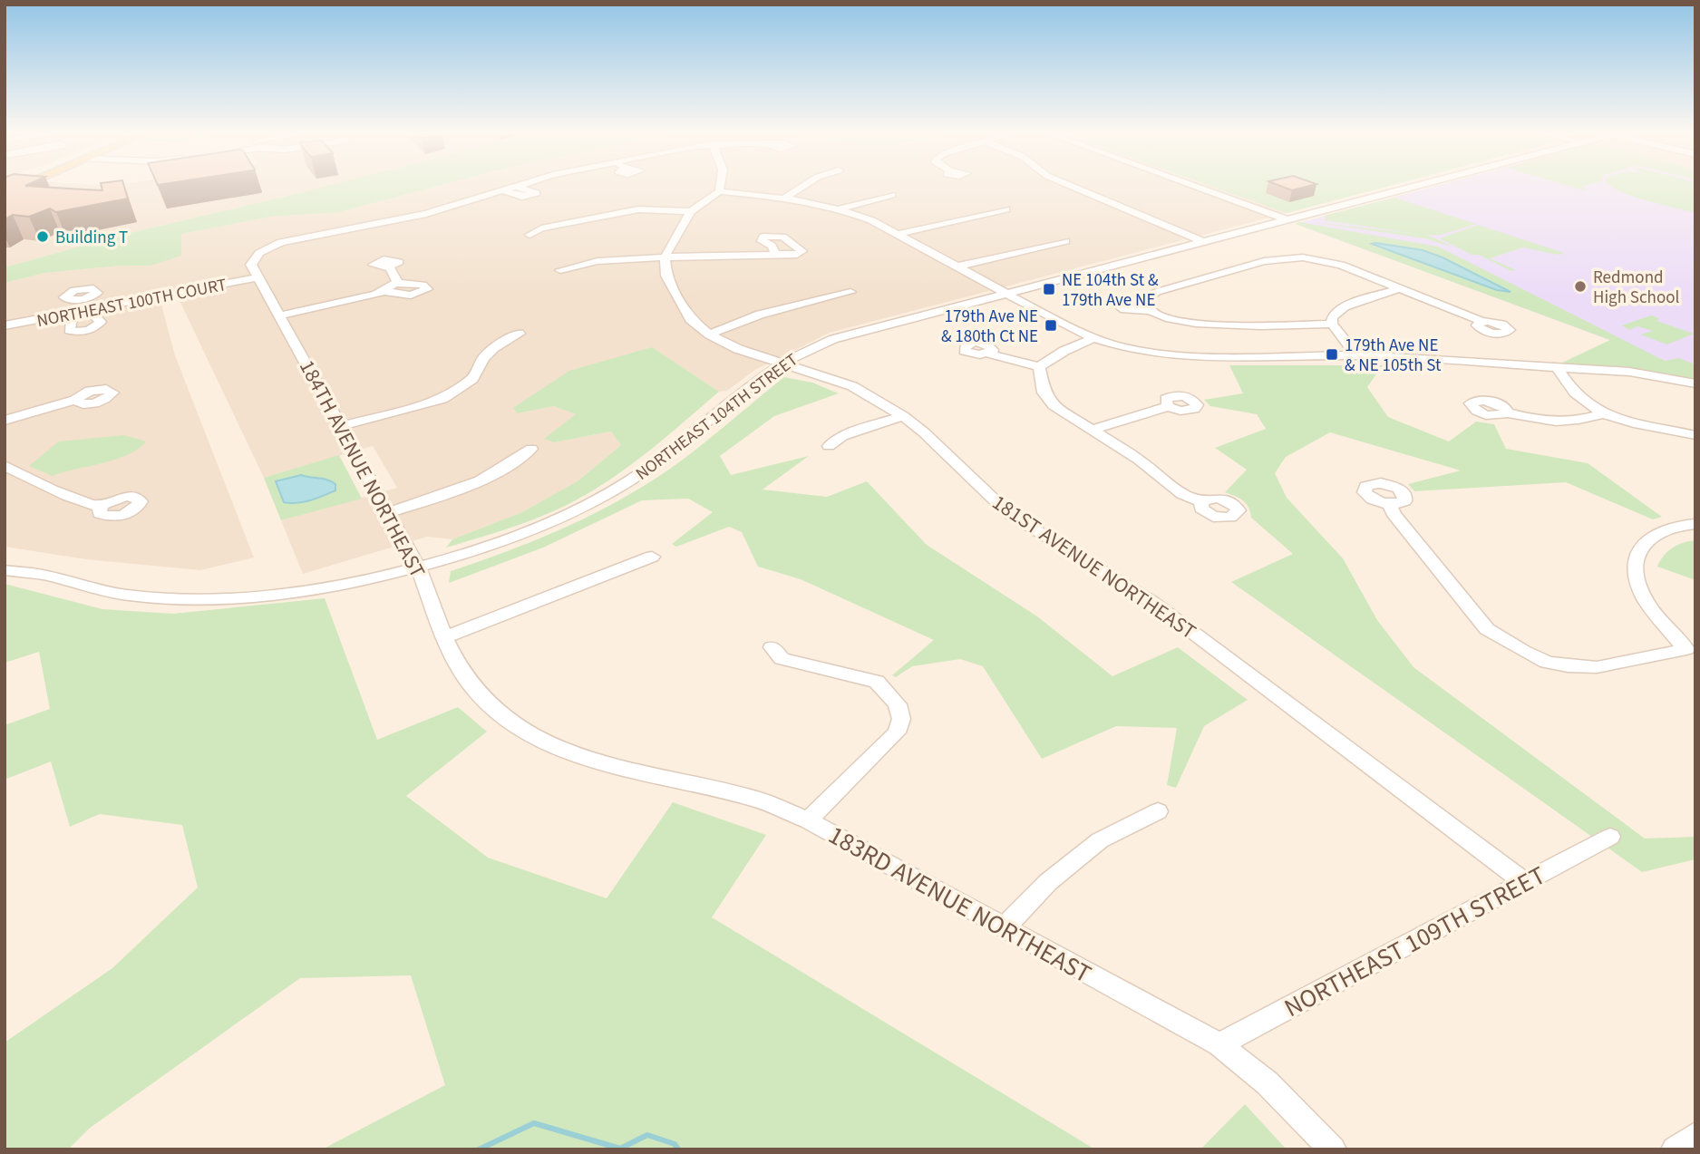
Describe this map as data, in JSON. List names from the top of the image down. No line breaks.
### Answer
{"streets":{"street":["NORTHEAST 100TH COURT","NORTHEAST 104TH STREET","184TH AVENUE NORTHEAST","181ST AVENUE NORTHEAST","183RD AVENUE NORTHEAST","NORTHEAST 109TH STREET"]},"crossings":[["NORTHEAST 100TH COURT","184TH AVENUE NORTHEAST"],["NORTHEAST 104TH STREET","184TH AVENUE NORTHEAST"],["NORTHEAST 104TH STREET","181ST AVENUE NORTHEAST"],["184TH AVENUE NORTHEAST","183RD AVENUE NORTHEAST"],["181ST AVENUE NORTHEAST","NORTHEAST 109TH STREET"],["183RD AVENUE NORTHEAST","NORTHEAST 109TH STREET"]],"places":{"other":["Building T","Redmond High School"],"transit":["NE 104th St & 179th Ave NE","179th Ave NE & 180th Ct NE","179th Ave NE & NE 105th St"]}}
